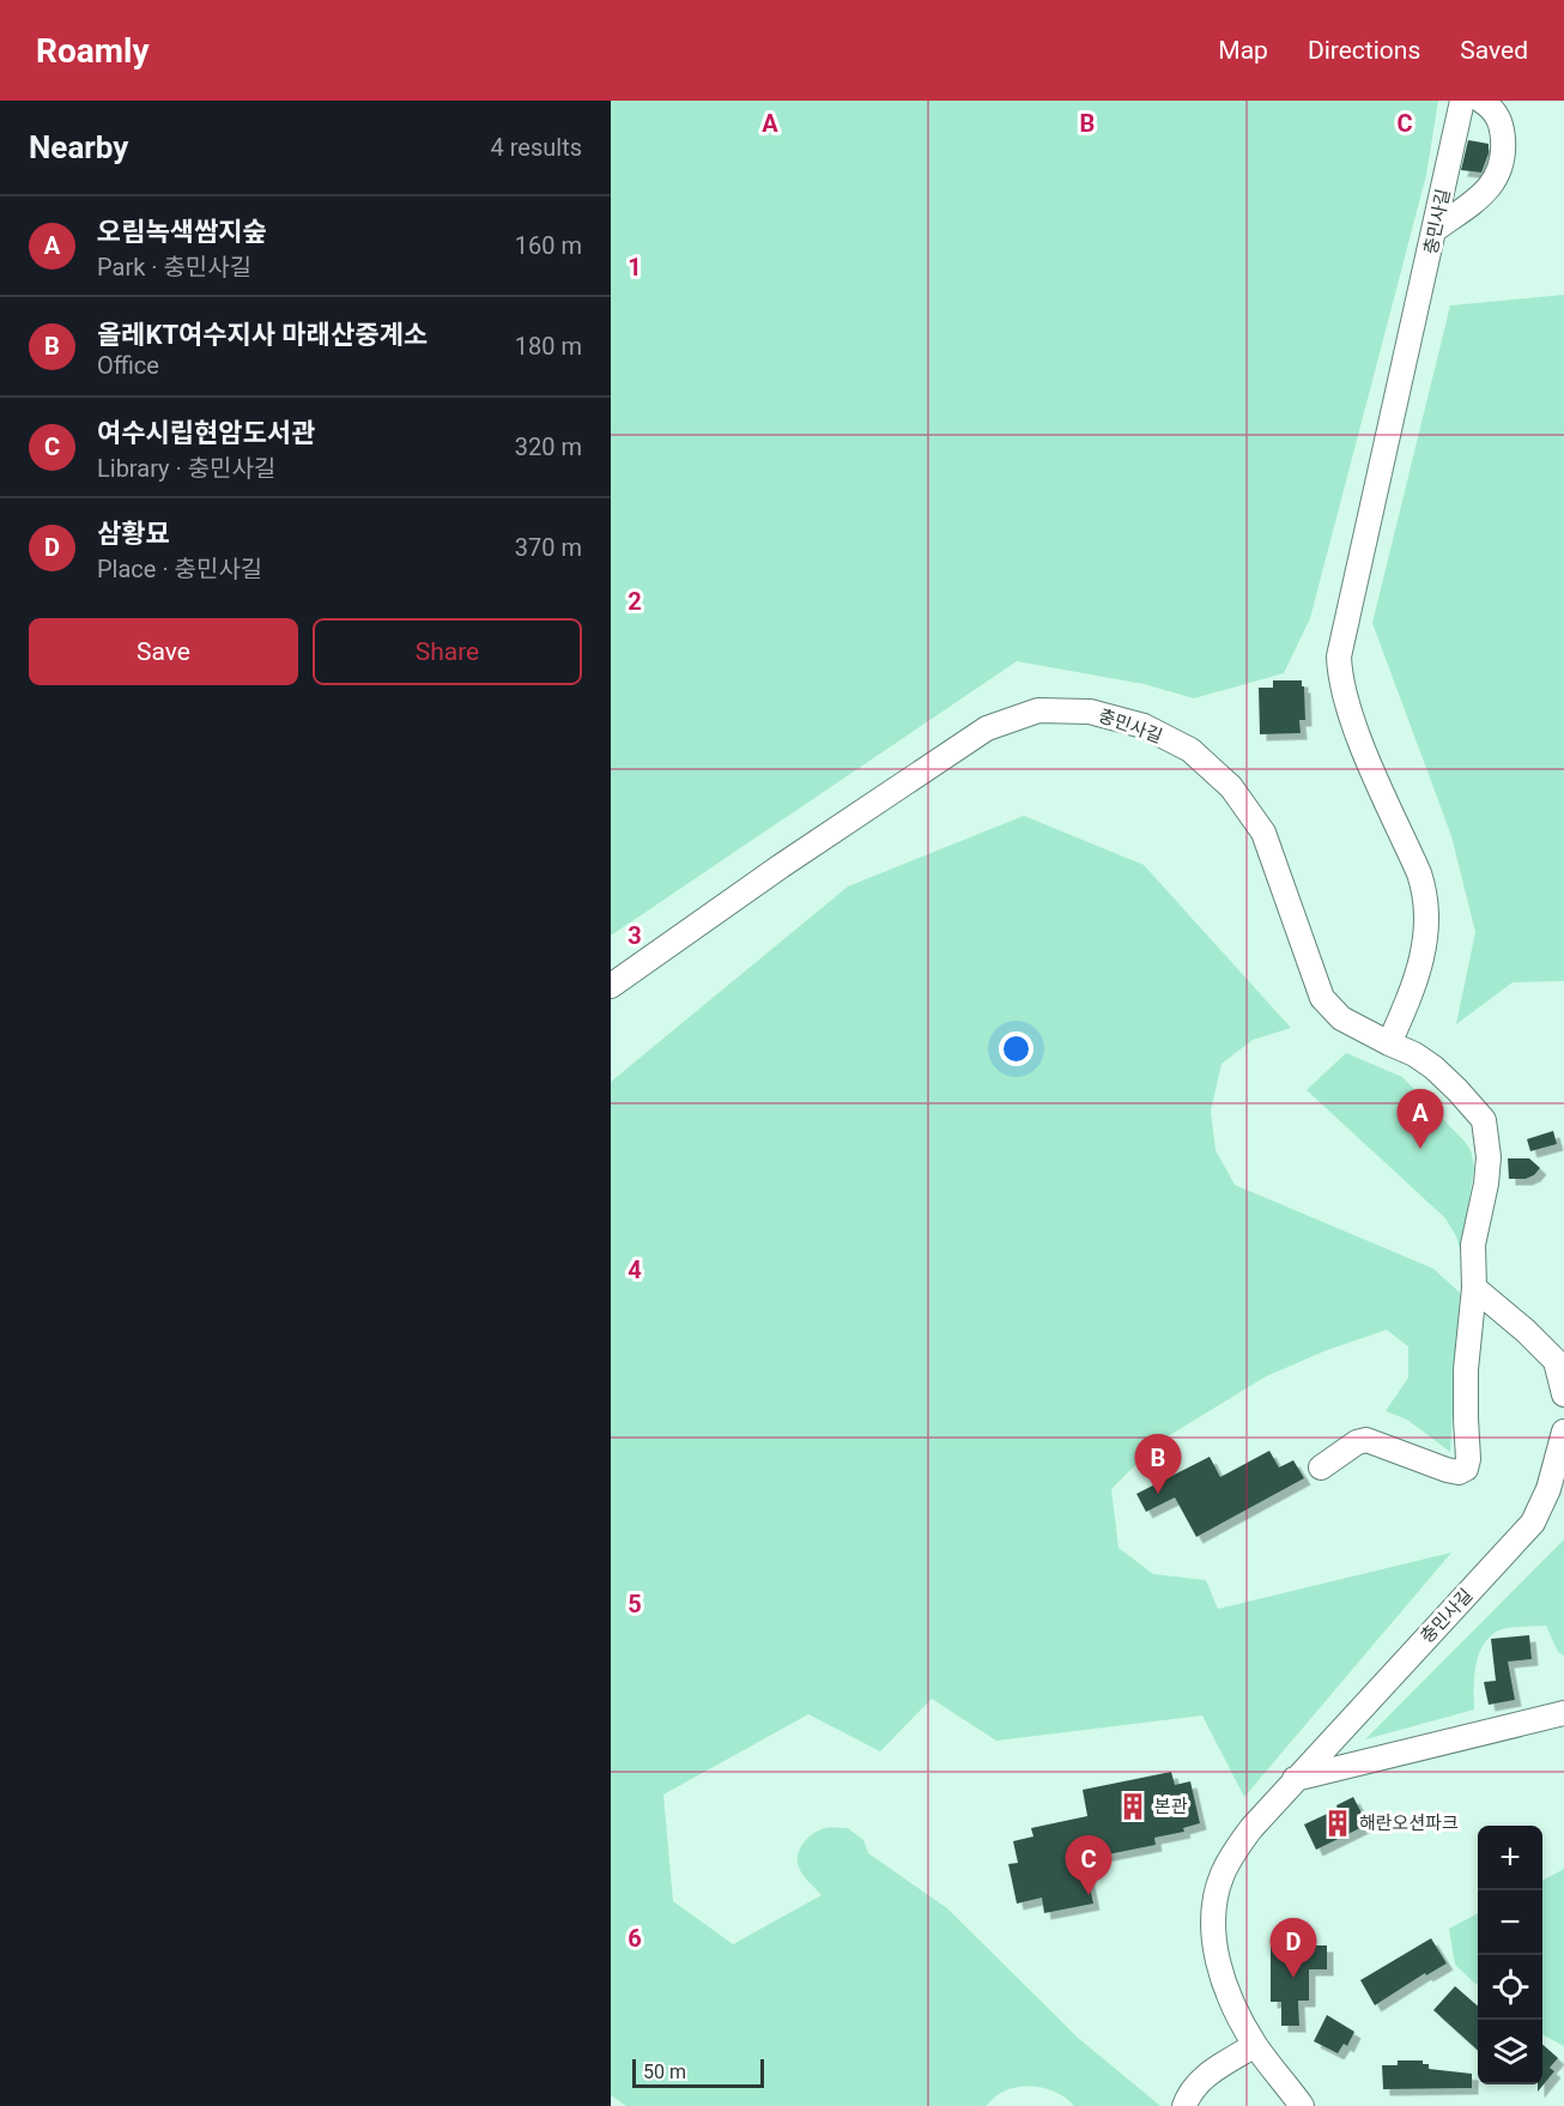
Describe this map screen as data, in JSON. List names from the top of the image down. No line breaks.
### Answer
{"streets":{"street":["충민사길"]},"places":{"building":["본관","해란오션파크"]},"scale_bar":"50 m","page":{"header":"Roamly","nav":["Map","Directions","Saved"],"heading":["Nearby","4 results"],"list":[{"mark":"A","name":"오림녹색쌈지숲","note":"Park · 충민사길","value":"160 m"},{"mark":"B","name":"올레KT여수지사 마래산중계소","note":"Office","value":"180 m"},{"mark":"C","name":"여수시립현암도서관","note":"Library · 충민사길","value":"320 m"},{"mark":"D","name":"삼황묘","note":"Place · 충민사길","value":"370 m"}],"buttons":["Save","Share"],"pins":["A","B","C","D"],"map_buttons":["+","−"],"scale":"50 m"},"grid":{"columns":["A","B","C"],"rows":["1","2","3","4","5","6"]}}
